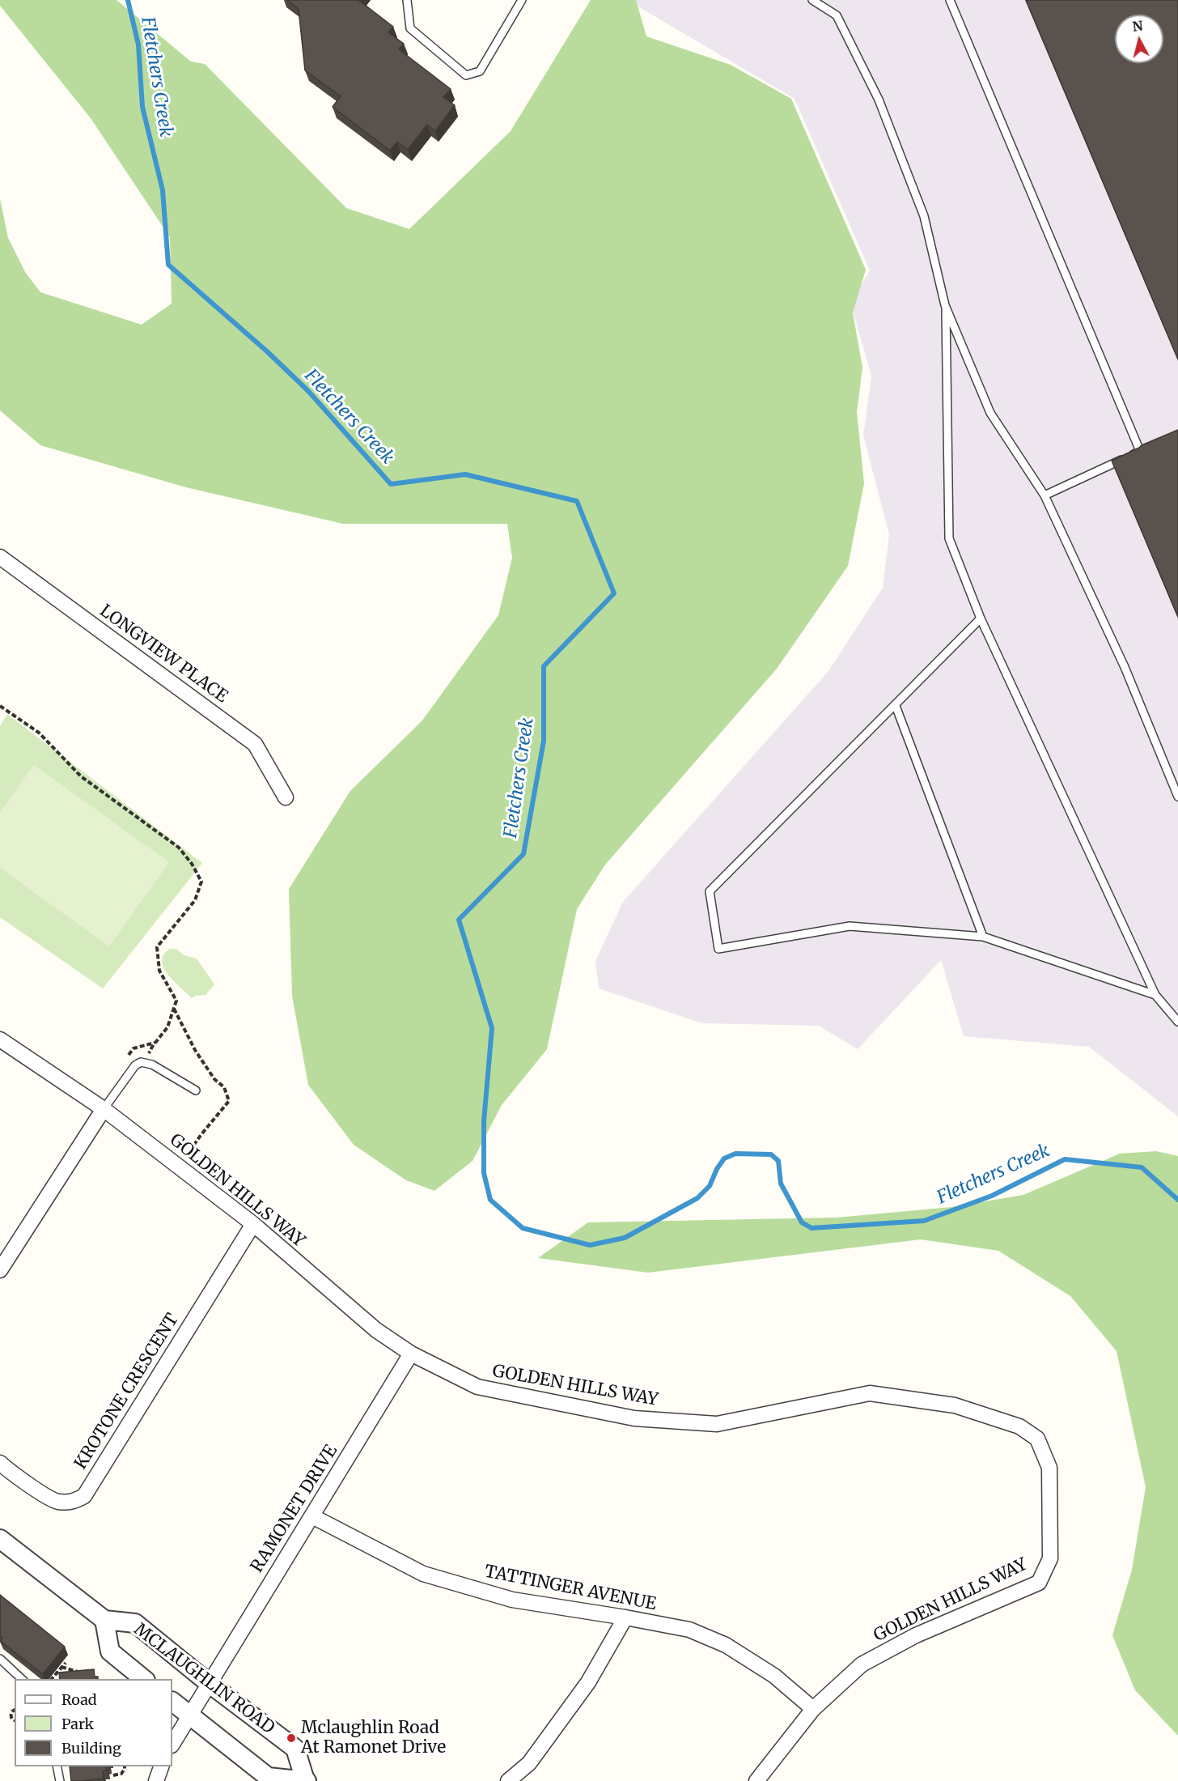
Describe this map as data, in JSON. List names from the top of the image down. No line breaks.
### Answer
{"streets":{"street":["LONGVIEW PLACE","GOLDEN HILLS WAY","KROTONE CRESCENT","RAMONET DRIVE","TATTINGER AVENUE","MCLAUGHLIN ROAD"]},"crossings":[["GOLDEN HILLS WAY","KROTONE CRESCENT"],["GOLDEN HILLS WAY","RAMONET DRIVE"],["GOLDEN HILLS WAY","TATTINGER AVENUE"],["RAMONET DRIVE","TATTINGER AVENUE"],["RAMONET DRIVE","MCLAUGHLIN ROAD"]],"water":["Fletchers Creek"],"places":["Mclaughlin Road At Ramonet Drive"],"legend":["Road","Park","Building"],"north":"top"}
